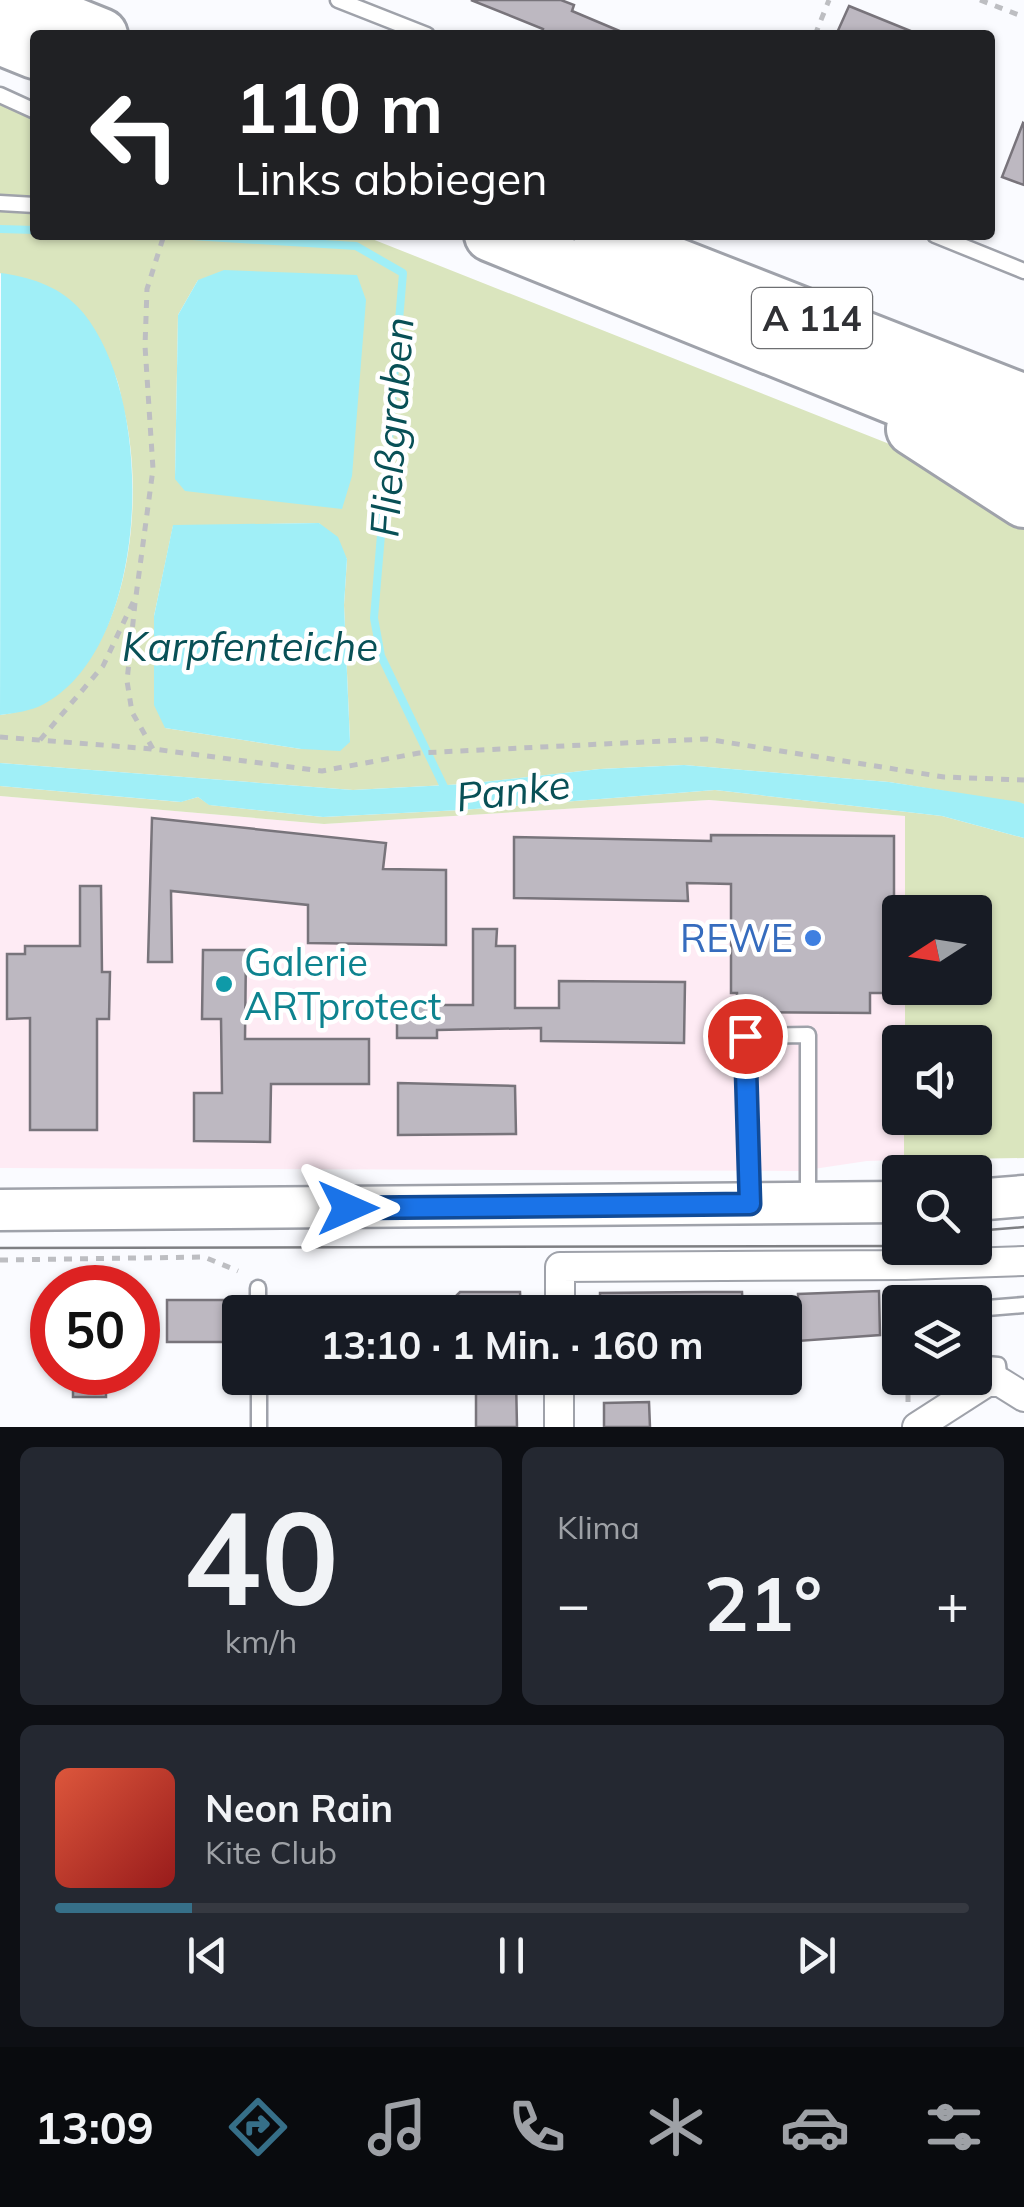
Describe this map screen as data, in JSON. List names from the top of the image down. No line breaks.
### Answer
{"streets":{"highway":["A 114"]},"water":["Fließgraben","Karpfenteiche","Panke"],"places":["REWE","Galerie ARTprotect"],"north":"left","page":{"turn":["110 m","Links abbiegen"],"limit":"50","trip":"13:10 · 1 Min. · 160 m","tile":[["40","km/h"],"Klima"],"heat":["−","21°","+"],"song":["Neon Rain","Kite Club"],"tabs":"13:09"}}
